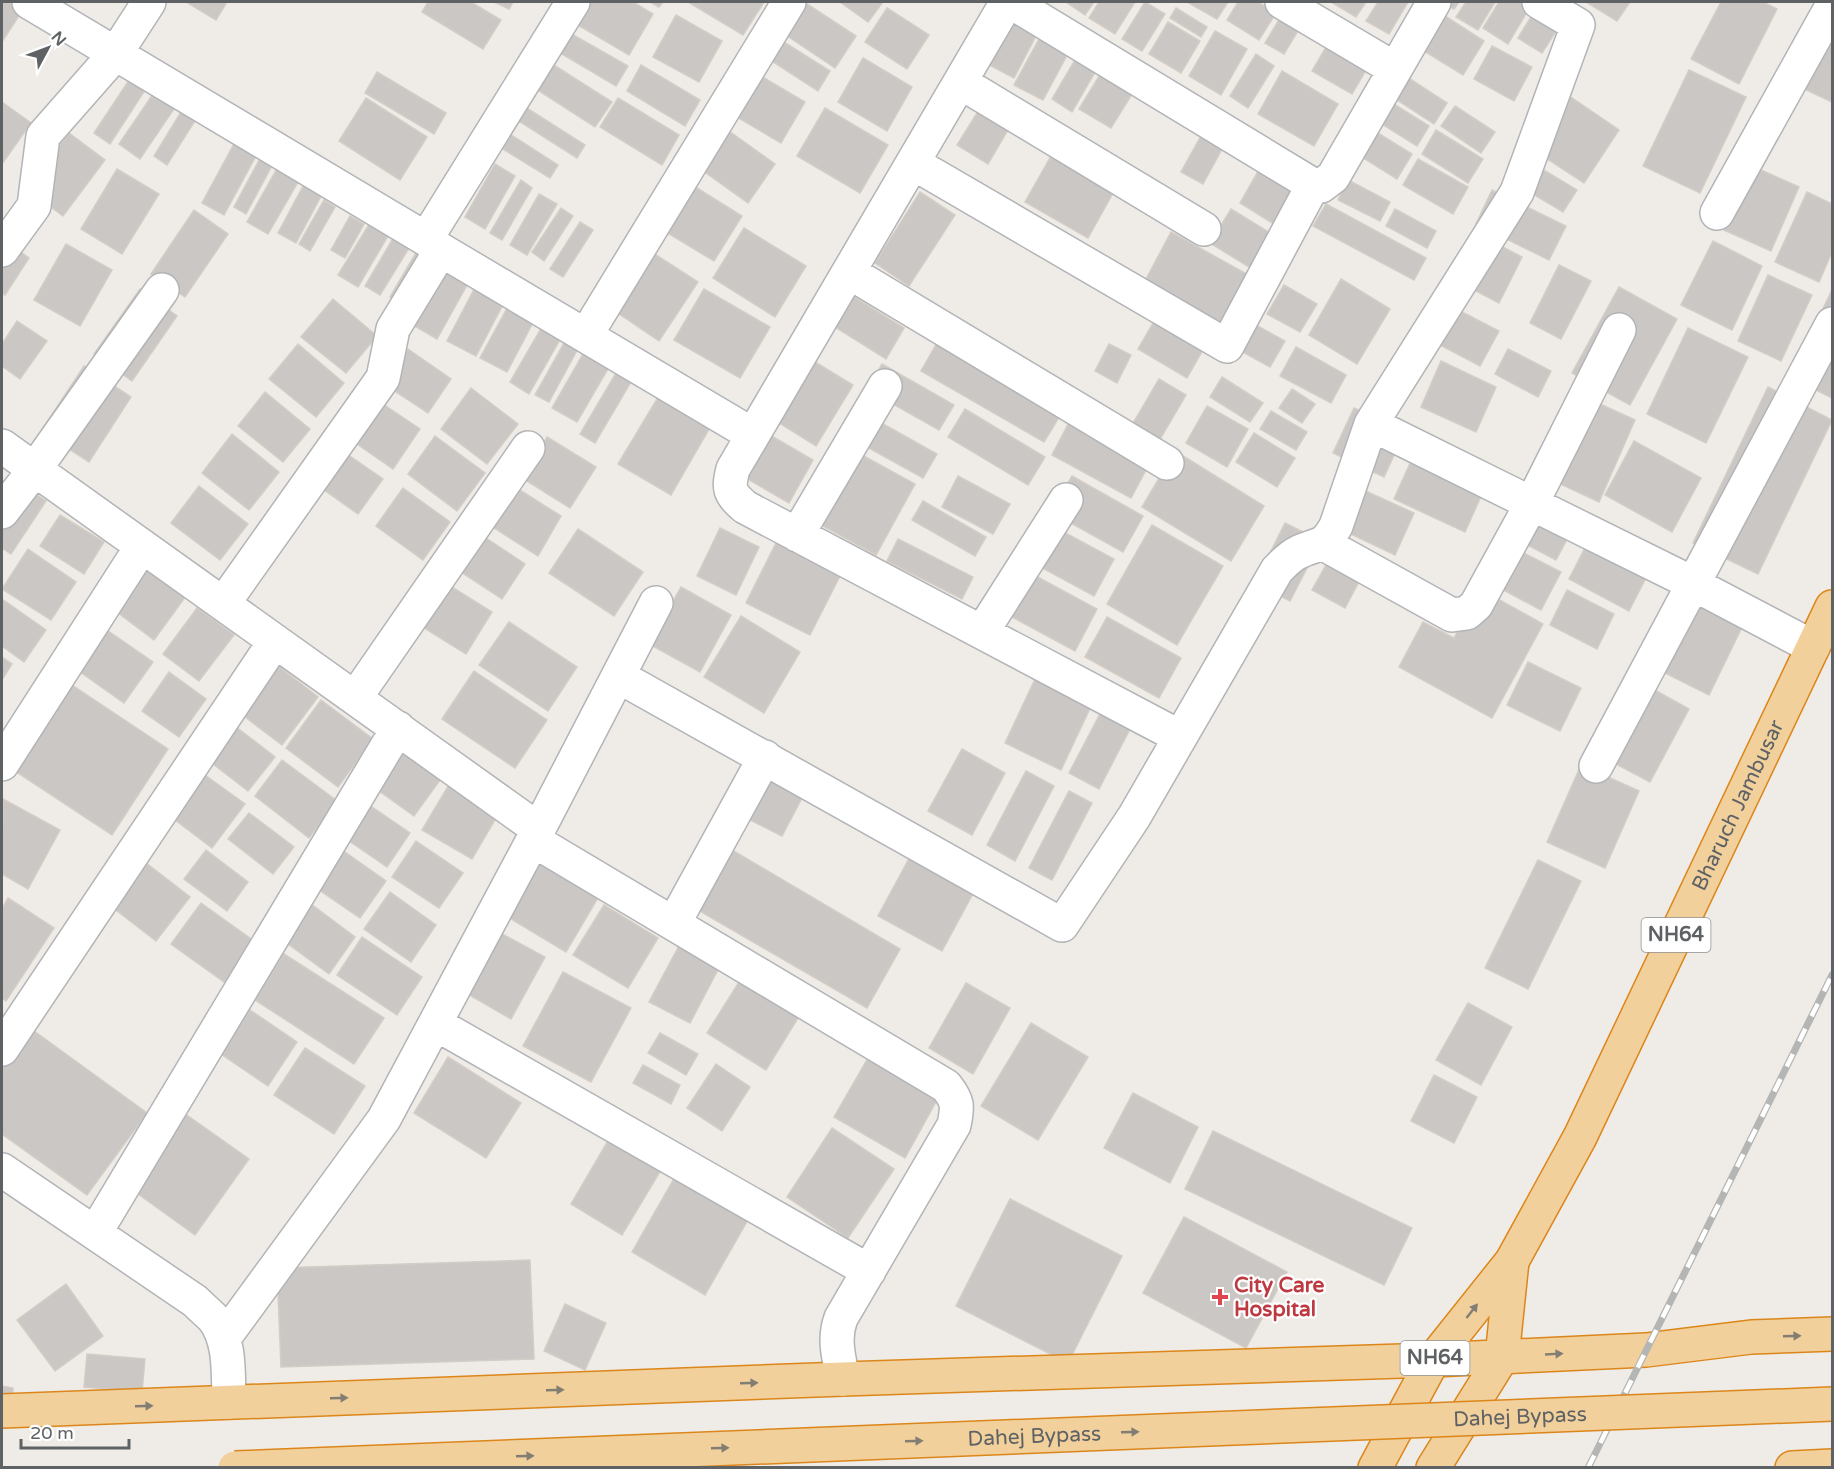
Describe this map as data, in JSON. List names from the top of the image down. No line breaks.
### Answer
{"streets":{"highway":["Bharuch Jambusar","NH64","Dahej Bypass"]},"crossings":[["Bharuch Jambusar","NH64"]],"places":{"health":["City Care Hospital"]},"scale_bar":"20 m","north":"top right"}
